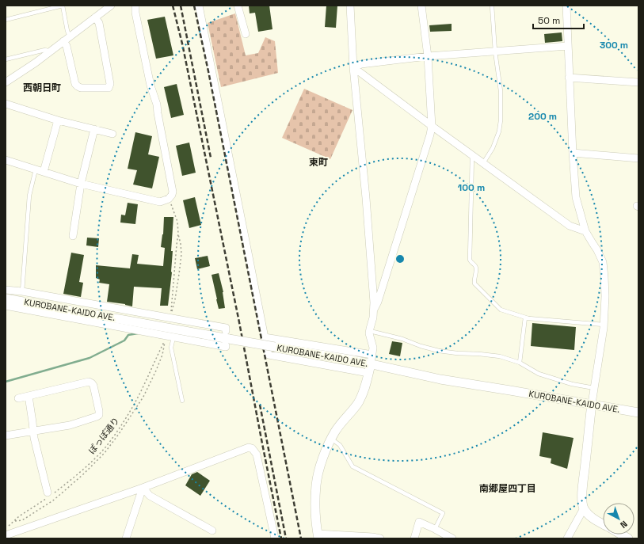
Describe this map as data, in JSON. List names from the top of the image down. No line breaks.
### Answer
{"streets":{"street":["KUROBANE-KAIDO AVE."],"path":["ぽっぽ通り"]},"districts":["西朝日町","東町","南郷屋四丁目"],"scale_bar":"50 m","north":"bottom right","rings":["300 m","200 m","100 m"]}
